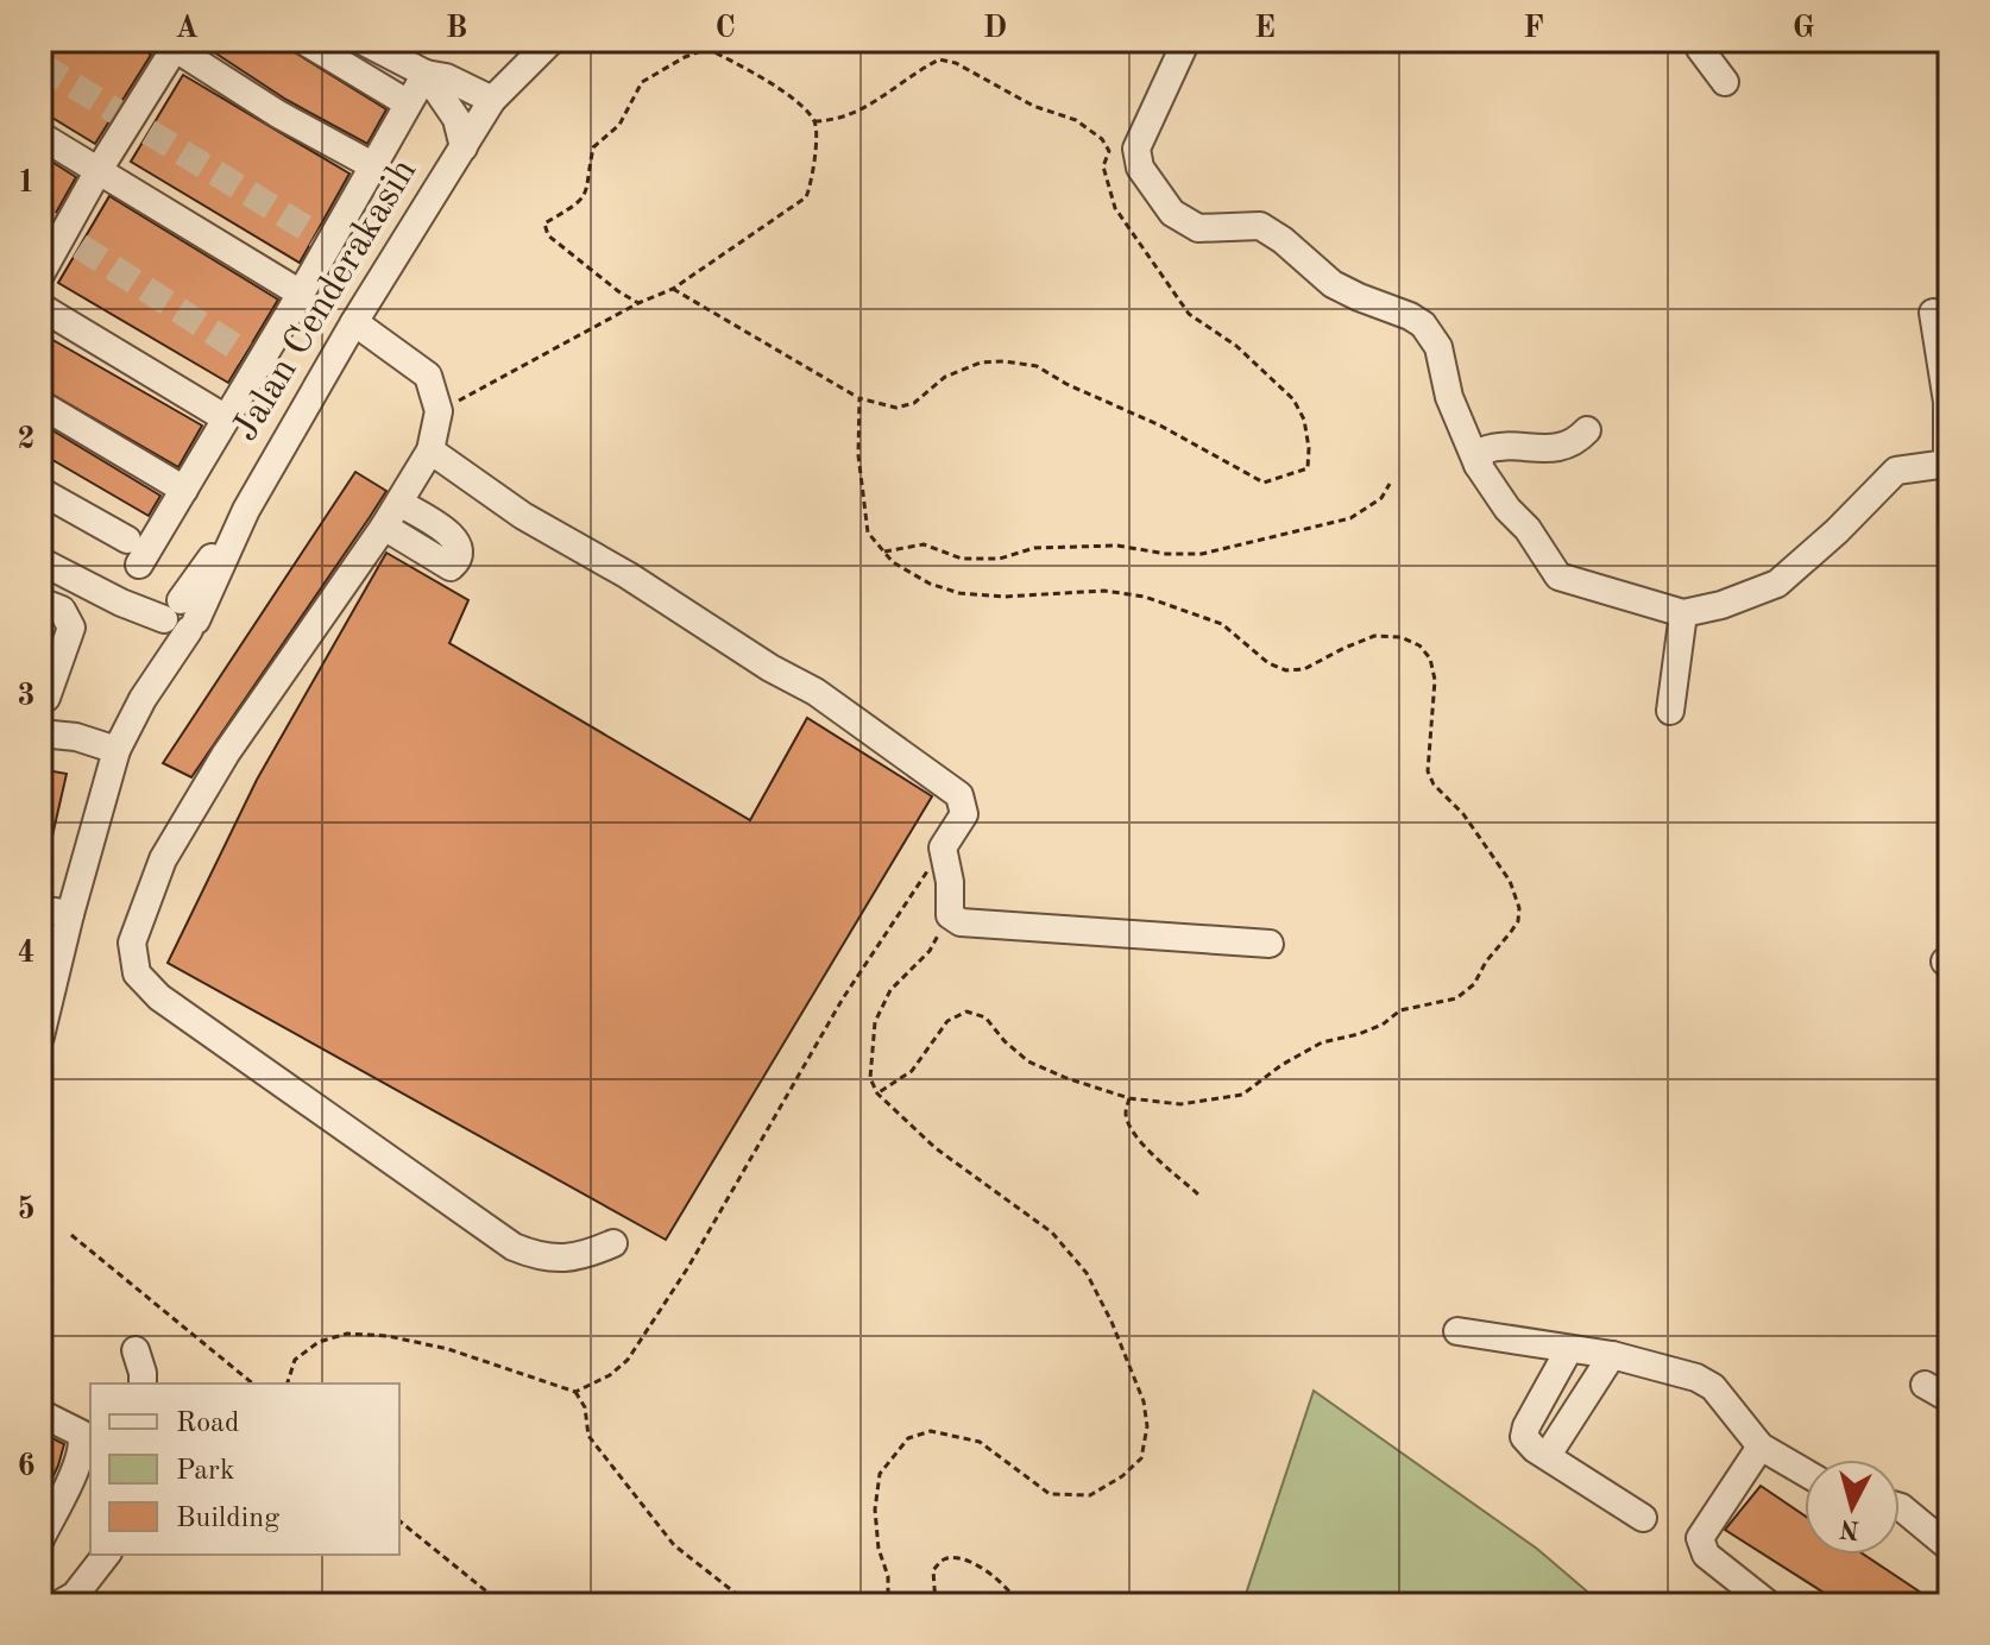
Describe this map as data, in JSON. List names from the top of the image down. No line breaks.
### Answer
{"streets":{"street":["Jalan Cenderakasih"]},"legend":["Road","Park","Building"],"north":"bottom","grid":{"columns":["A","B","C","D","E","F","G"],"rows":["1","2","3","4","5","6"]}}
